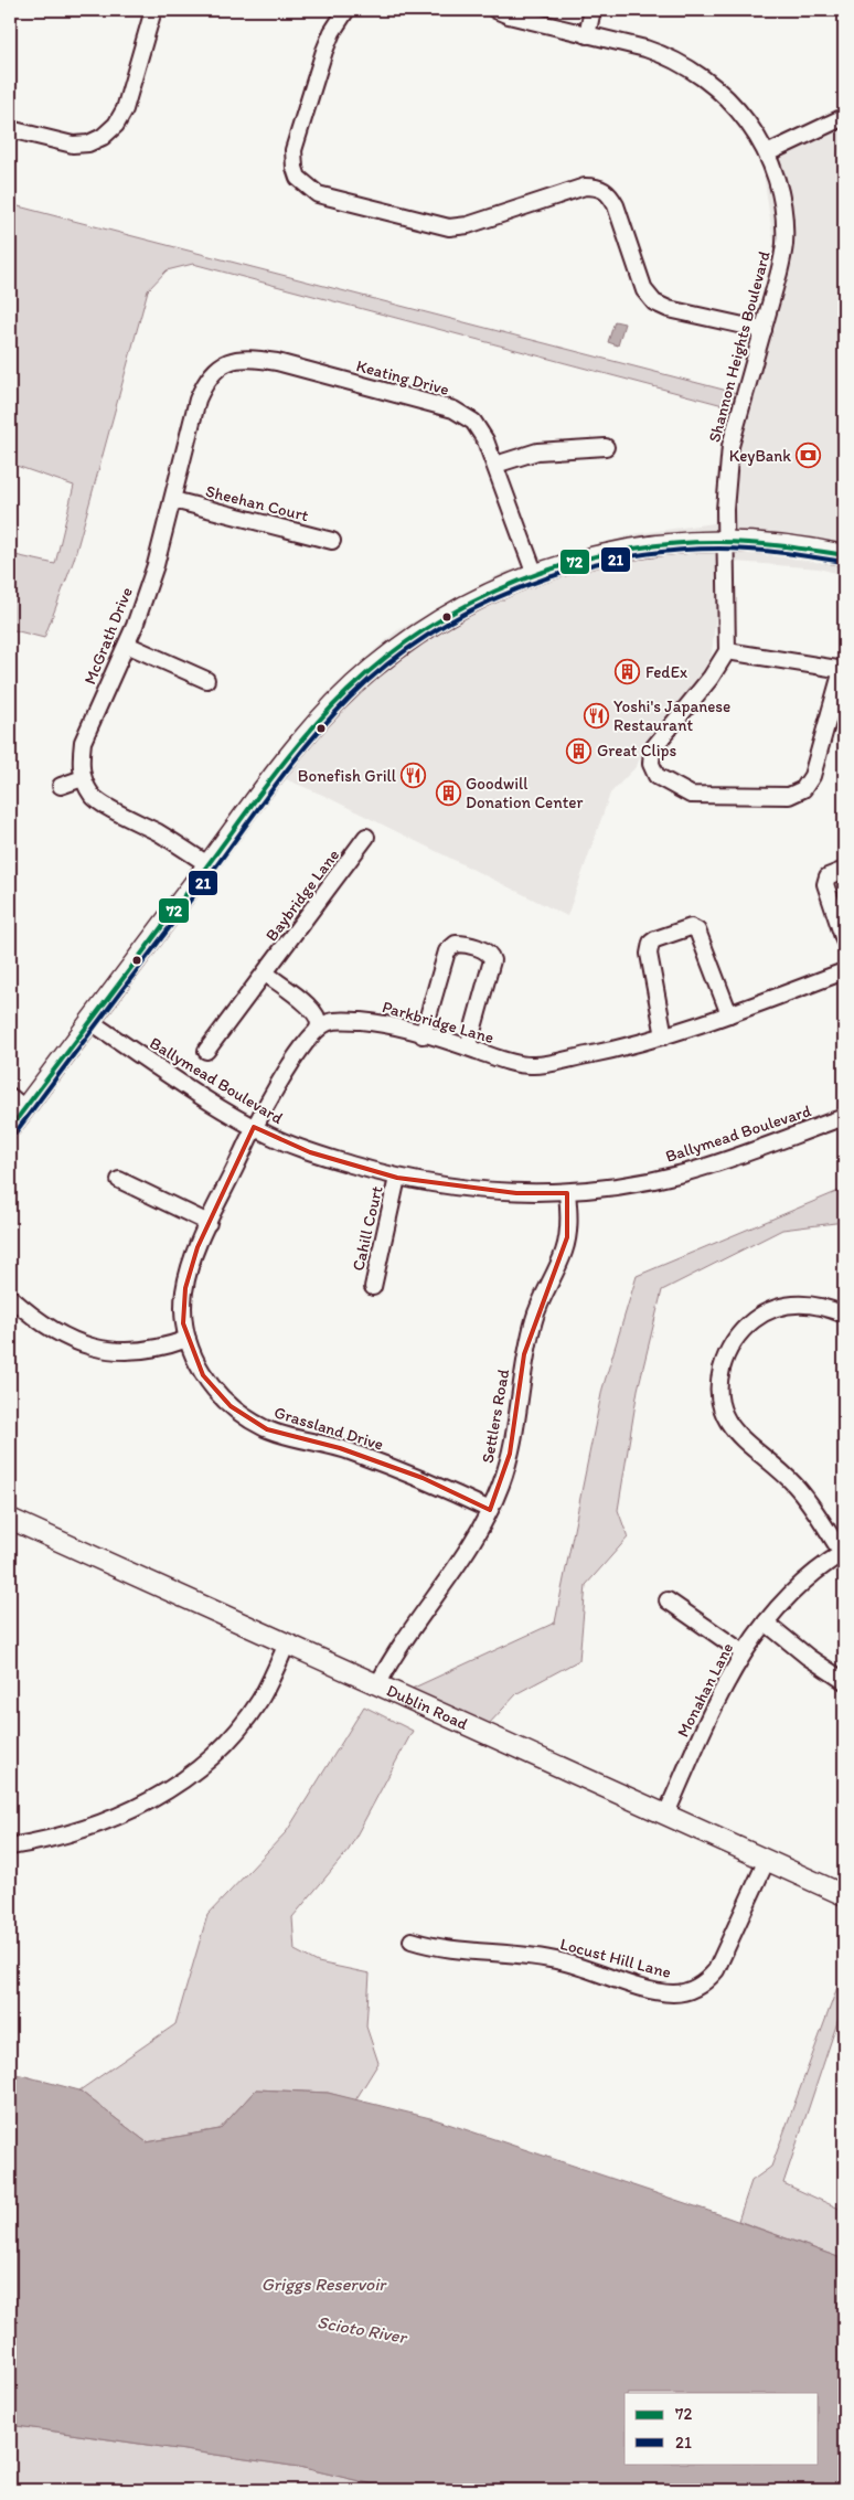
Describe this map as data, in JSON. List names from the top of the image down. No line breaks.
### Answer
{"streets":{"main road":["Dublin Road"],"street":["Shannon Heights Boulevard","Keating Drive","Sheehan Court","McGrath Drive","Baybridge Lane","Parkbridge Lane","Ballymead Boulevard","Cahill Court","Settlers Road","Grassland Drive","Monahan Lane","Locust Hill Lane"]},"crossings":[["Keating Drive","McGrath Drive"],["Sheehan Court","McGrath Drive"],["Ballymead Boulevard","Cahill Court"],["Ballymead Boulevard","Settlers Road"],["Ballymead Boulevard","Grassland Drive"],["Settlers Road","Grassland Drive"],["Settlers Road","Dublin Road"],["Monahan Lane","Dublin Road"],["Dublin Road","Locust Hill Lane"]],"water":["Griggs Reservoir","Scioto River"],"places":{"bank":["KeyBank"],"building":["FedEx","Great Clips","Goodwill Donation Center"],"restaurant":["Yoshi's Japanese Restaurant","Bonefish Grill"]},"lines":["transit line 72","transit line 21"],"legend":["72","21"]}
